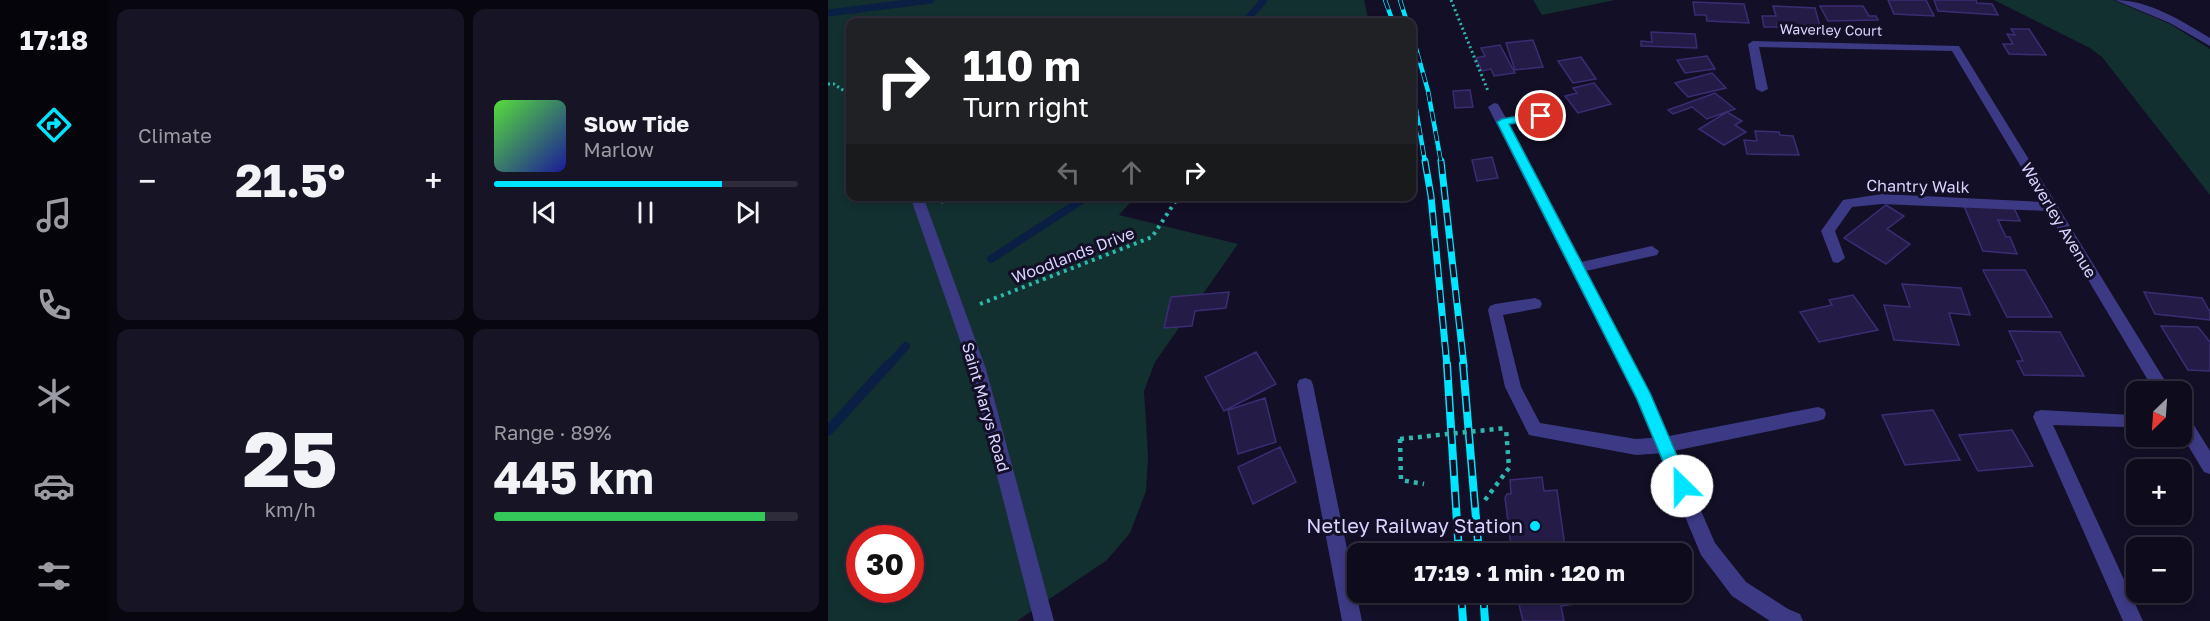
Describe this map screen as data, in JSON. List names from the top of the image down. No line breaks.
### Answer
{"streets":{"street":["Waverley Court","Chantry Walk","Waverley Avenue","Saint Marys Road"],"path":["Woodlands Drive"]},"crossings":[["Waverley Court","Waverley Avenue"],["Chantry Walk","Waverley Avenue"],["Woodlands Drive","Saint Marys Road"]],"places":["Netley Railway Station"],"north":"bottom left","page":{"tabs":"17:18","tile":["Climate",["25","km/h"],["Range · 89%","445 km"]],"turn":["110 m","Turn right"],"song":["Slow Tide","Marlow"],"heat":["−","21.5°","+"],"map_buttons":["+","−"],"limit":"30","trip":"17:19 · 1 min · 120 m"}}
